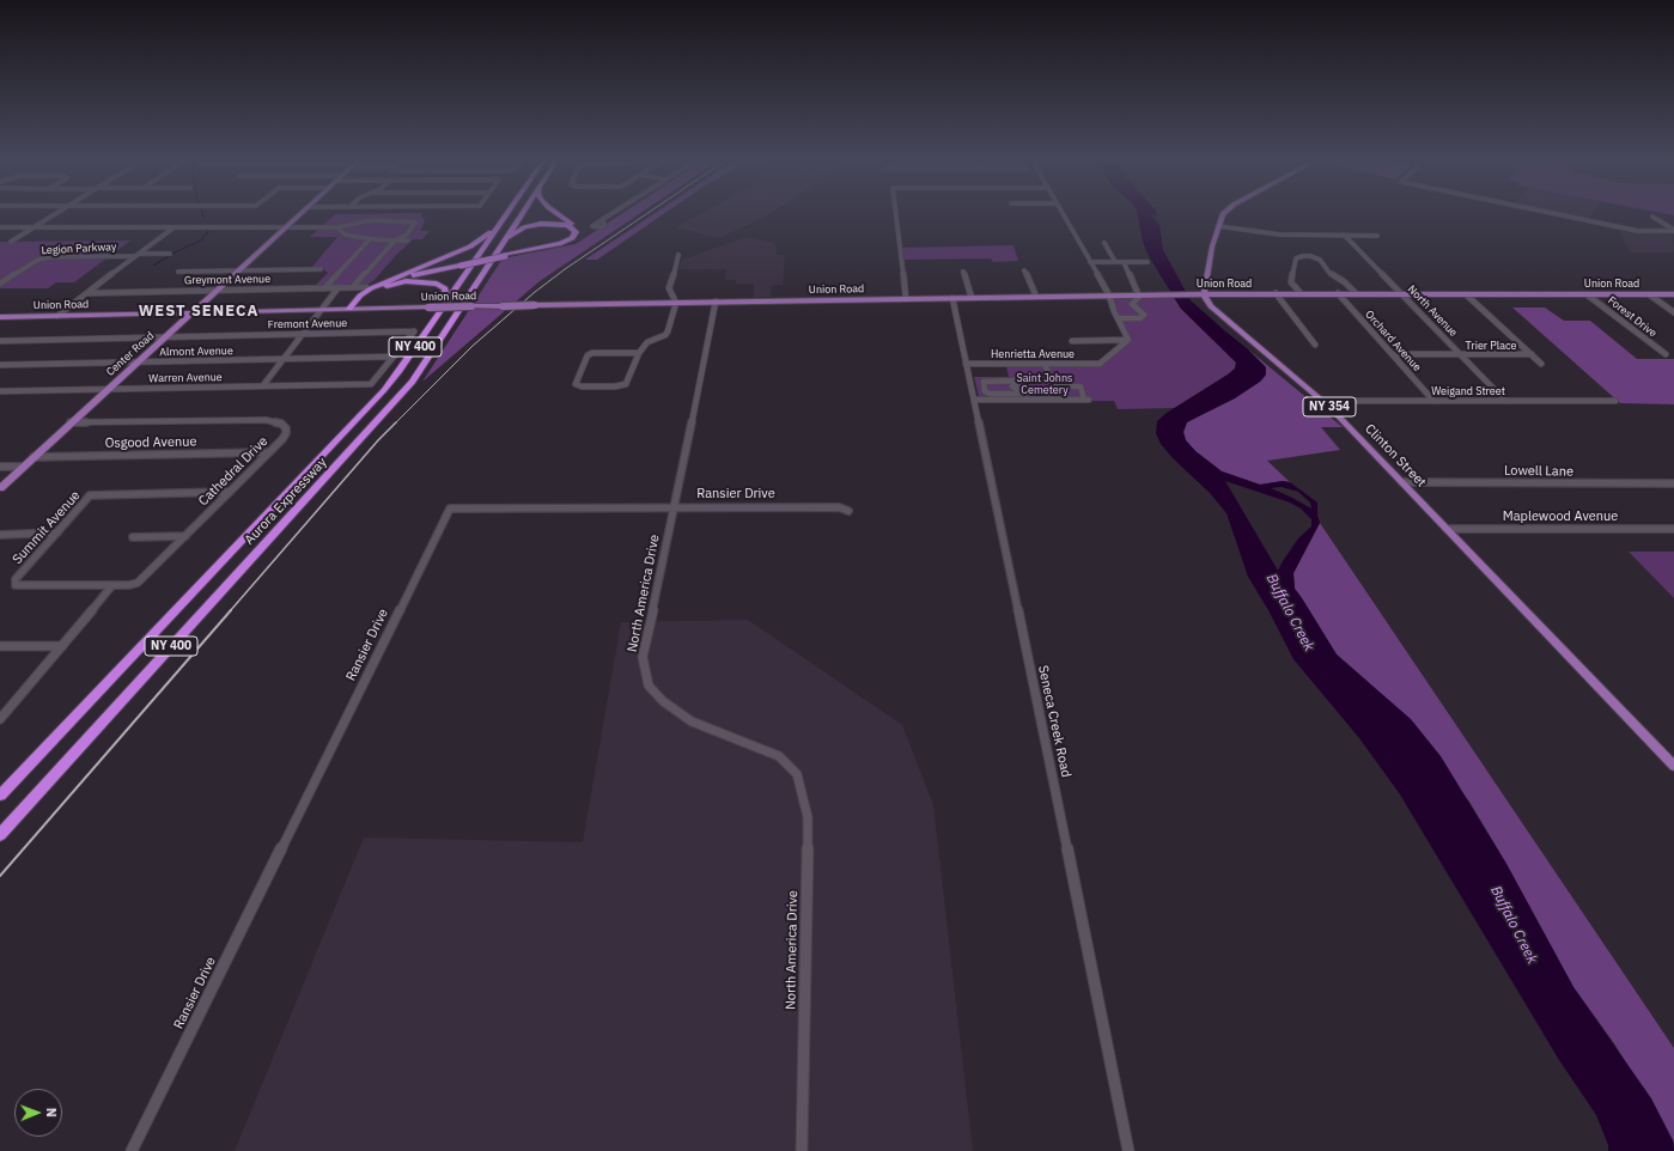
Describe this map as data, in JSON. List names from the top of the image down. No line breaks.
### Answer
{"streets":{"highway":["NY 400","Aurora Expressway"],"main road":["Union Road","Center Road","NY 354","Clinton Street"],"street":["Legion Parkway","Greymont Avenue","North Avenue","Forest Drive","Fremont Avenue","Orchard Avenue","Trier Place","Almont Avenue","Henrietta Avenue","Warren Avenue","Weigand Street","Osgood Avenue","Cathedral Drive","Lowell Lane","Ransier Drive","Maplewood Avenue","Summit Avenue","North America Drive","Seneca Creek Road"]},"crossings":[["Greymont Avenue","Center Road"],["Union Road","North Avenue"],["Union Road","Forest Drive"],["Union Road","Orchard Avenue"],["Union Road","Center Road"],["Union Road","Clinton Street"],["Union Road","North America Drive"],["Union Road","Seneca Creek Road"],["North Avenue","Trier Place"],["North Avenue","Weigand Street"],["Fremont Avenue","Almont Avenue"],["Fremont Avenue","Center Road"],["Fremont Avenue","Warren Avenue"],["Orchard Avenue","Trier Place"],["Orchard Avenue","Weigand Street"],["Almont Avenue","Center Road"],["Almont Avenue","Warren Avenue"],["Center Road","Warren Avenue"],["Center Road","Osgood Avenue"],["Center Road","Cathedral Drive"],["Henrietta Avenue","Seneca Creek Road"],["Weigand Street","Clinton Street"],["Osgood Avenue","Cathedral Drive"],["Clinton Street","Lowell Lane"],["Clinton Street","Maplewood Avenue"],["Cathedral Drive","Summit Avenue"],["Ransier Drive","North America Drive"]],"districts":["WEST SENECA"],"water":["Buffalo Creek"],"parks":["Saint Johns Cemetery"],"north":"right"}
